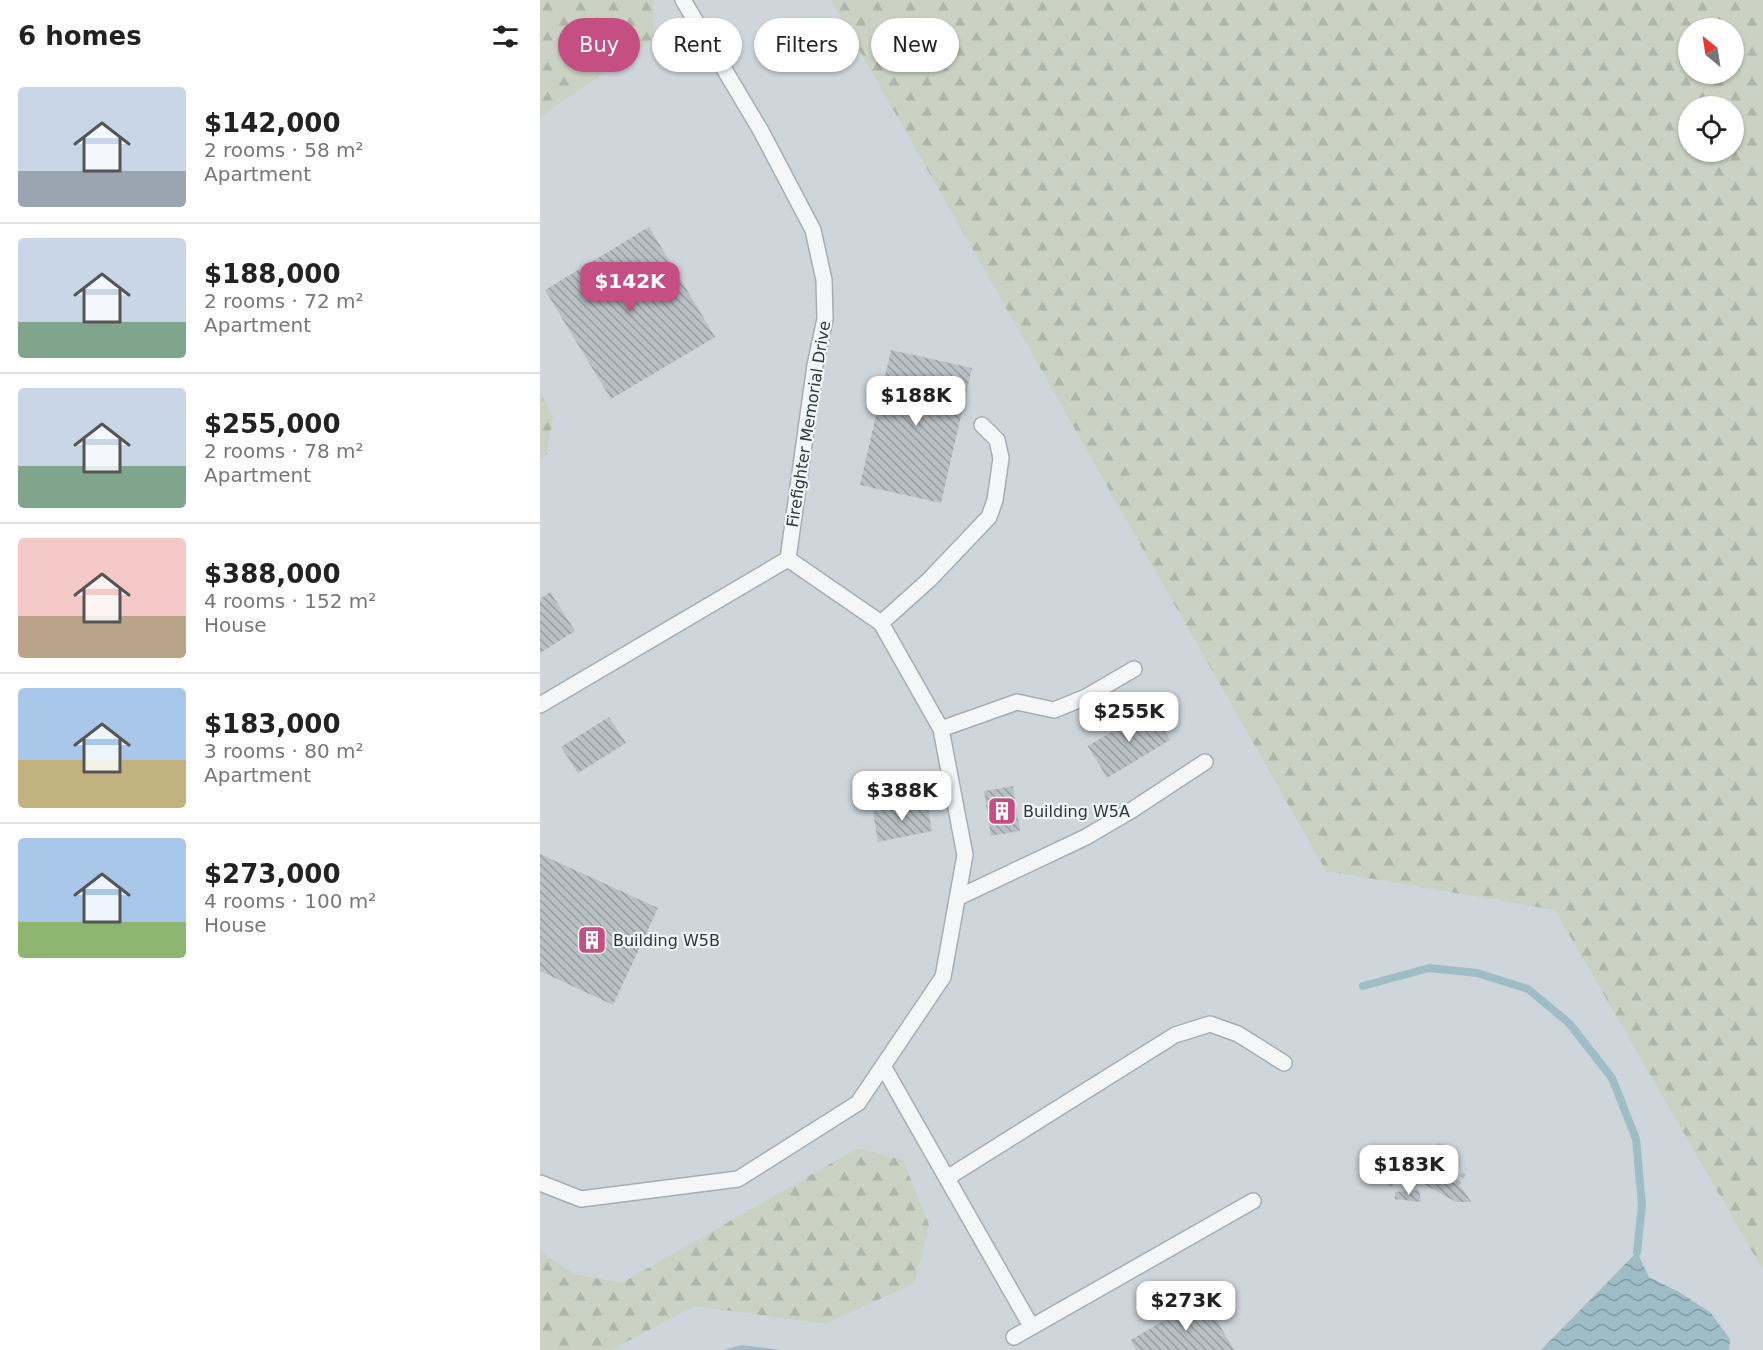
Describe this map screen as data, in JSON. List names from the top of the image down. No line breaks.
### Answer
{"streets":{"lane":["Firefighter Memorial Drive"]},"places":{"building":["Building W5A","Building W5B"]},"north":"top left","page":{"heading":"6 homes","chip":["Buy","Rent","Filters","New"],"list":[{"name":"$142,000","note":"2 rooms · 58 m² · Apartment"},{"name":"$188,000","note":"2 rooms · 72 m² · Apartment"},{"name":"$255,000","note":"2 rooms · 78 m² · Apartment"},{"name":"$388,000","note":"4 rooms · 152 m² · House"},{"name":"$183,000","note":"3 rooms · 80 m² · Apartment"},{"name":"$273,000","note":"4 rooms · 100 m² · House"}],"price":["$142K","$188K","$255K","$388K","$183K","$273K"]}}
